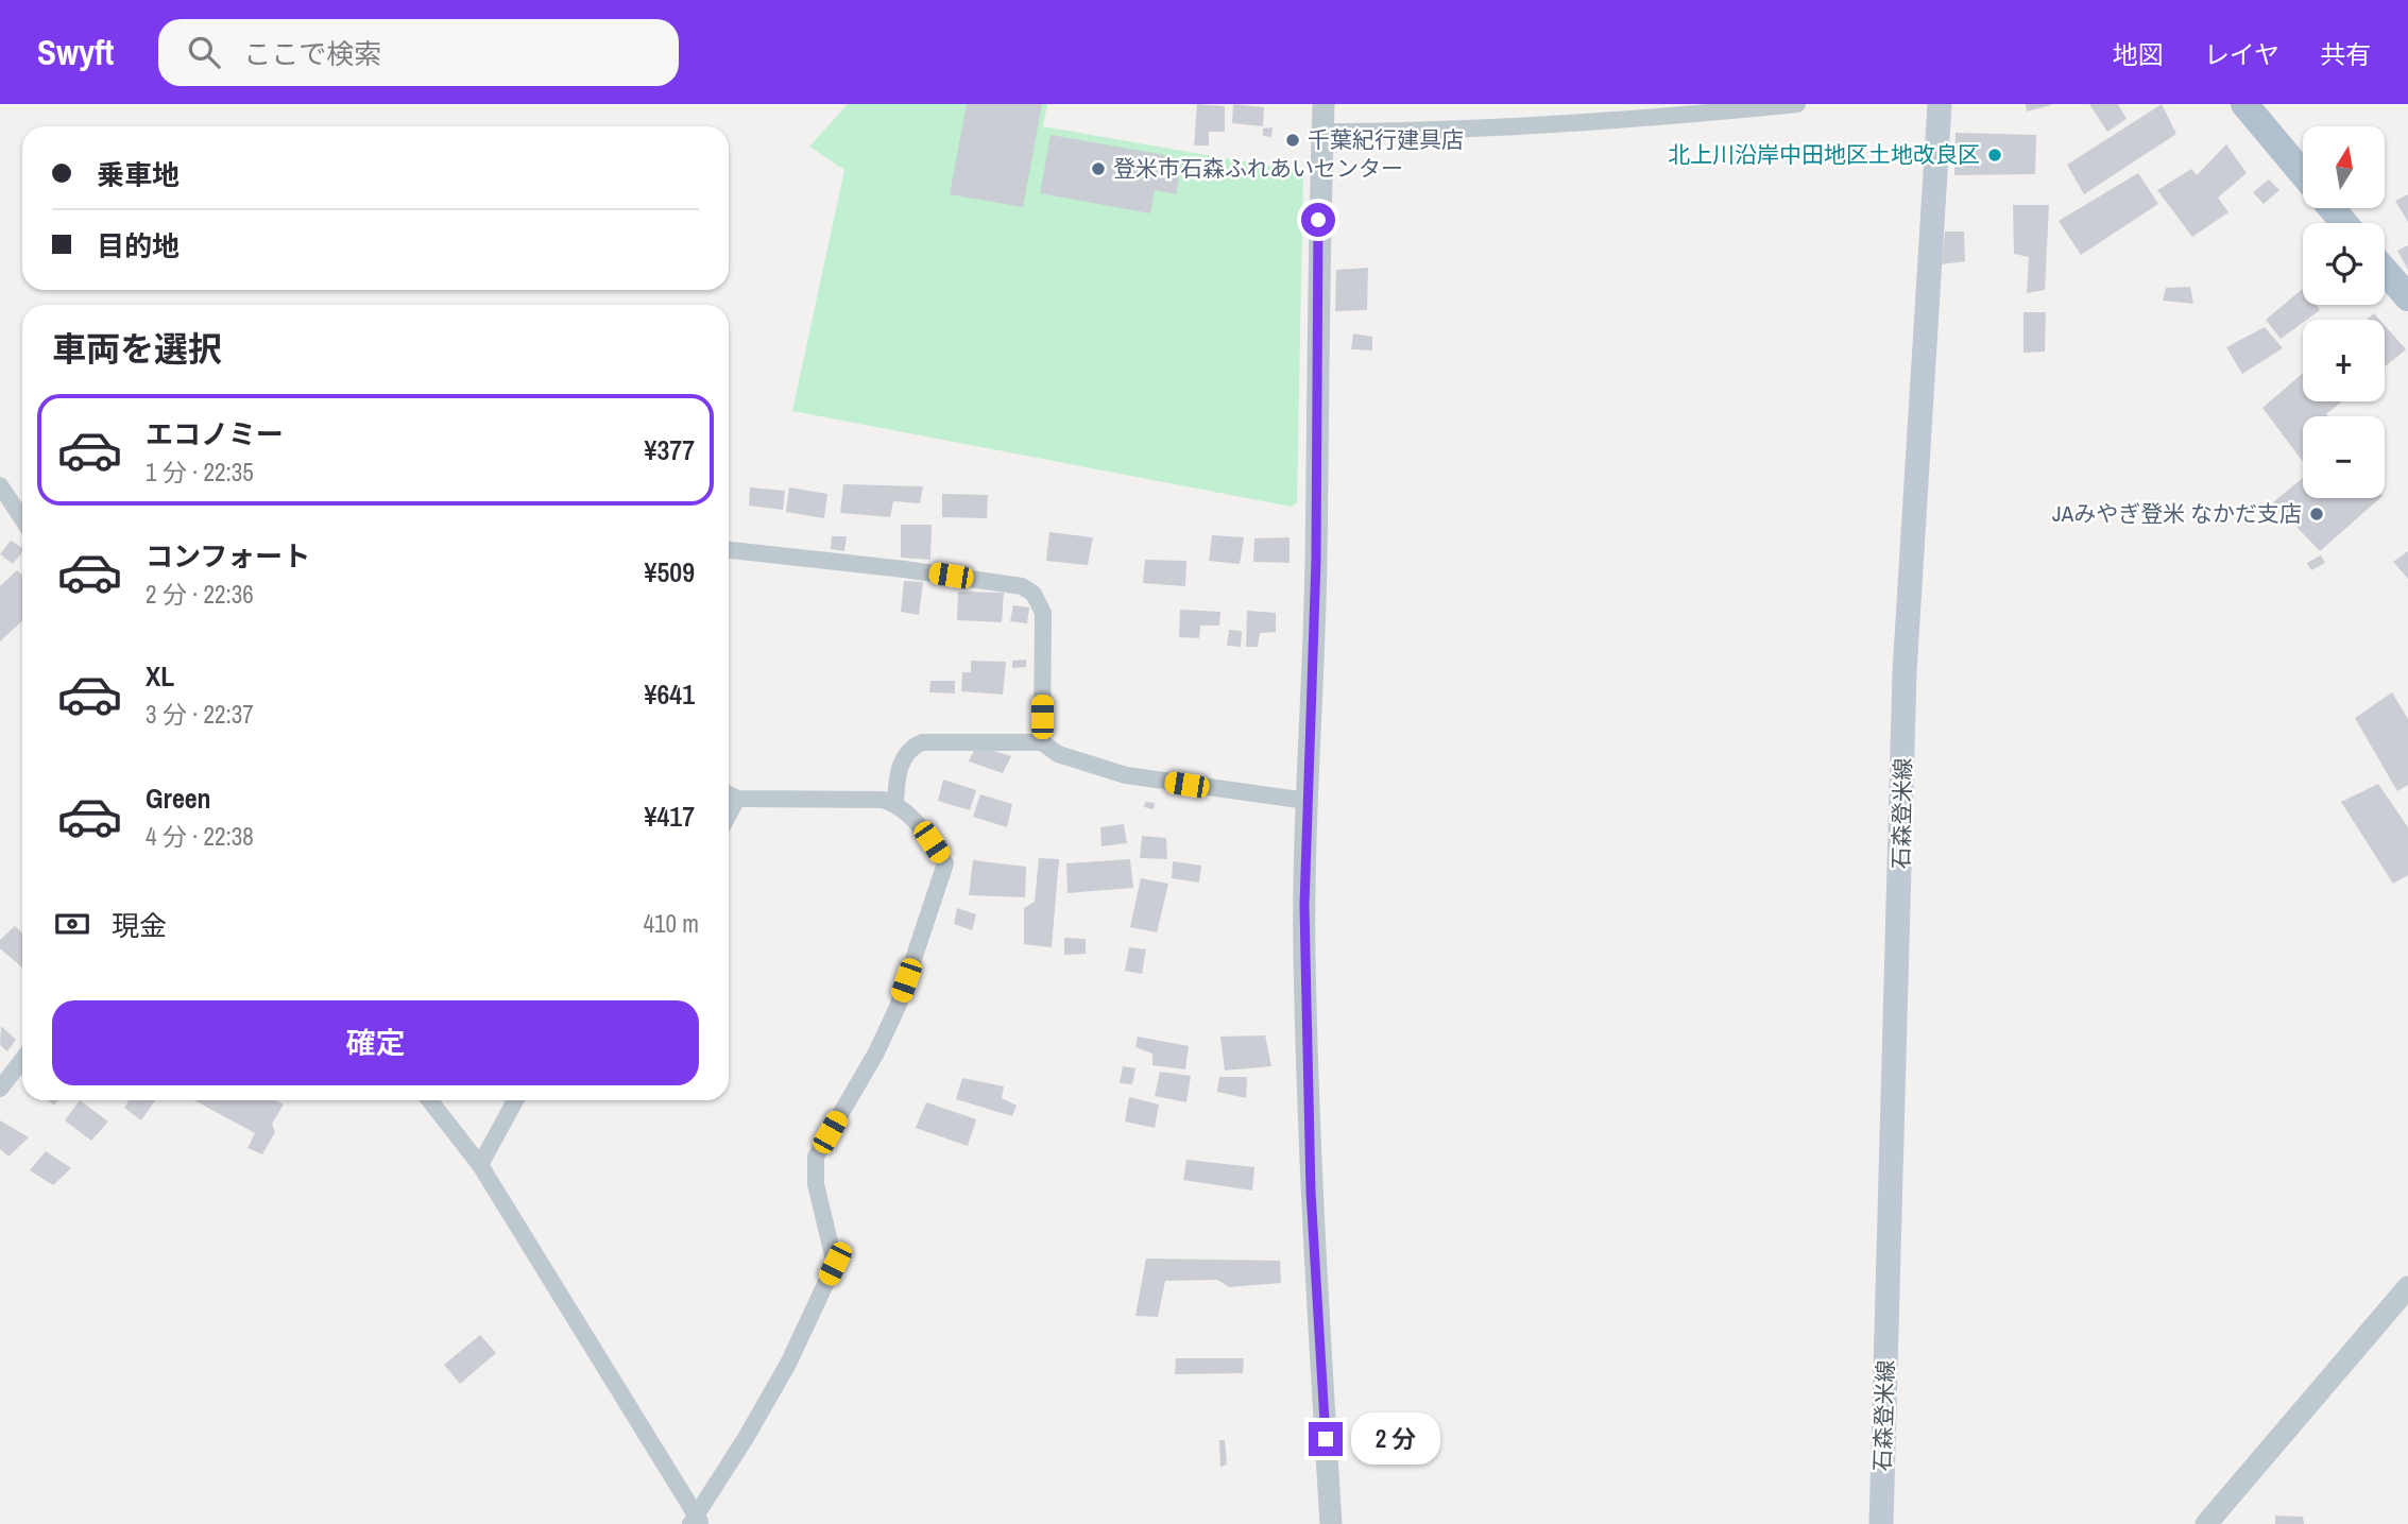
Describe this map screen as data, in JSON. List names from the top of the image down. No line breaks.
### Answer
{"streets":{"main road":["石森登米線"]},"places":["千葉紀行建具店","北上川沿岸中田地区土地改良区","登米市石森ふれあいセンター","JAみやぎ登米 なかだ支店"],"north":"top","page":{"header":"Swyft","search":"ここで検索","nav":["地図","レイヤ","共有"],"map_buttons":["+","−"],"banner":["乗車地","目的地"],"heading":"車両を選択","list":[{"name":"エコノミー","note":"1 分 · 22:35","value":"¥377"},{"name":"コンフォート","note":"2 分 · 22:36","value":"¥509"},{"name":"XL","note":"3 分 · 22:37","value":"¥641"},{"name":"Green","note":"4 分 · 22:38","value":"¥417"}],"pay":["現金","410 m"],"buttons":"確定","bubble":"2 分"}}
